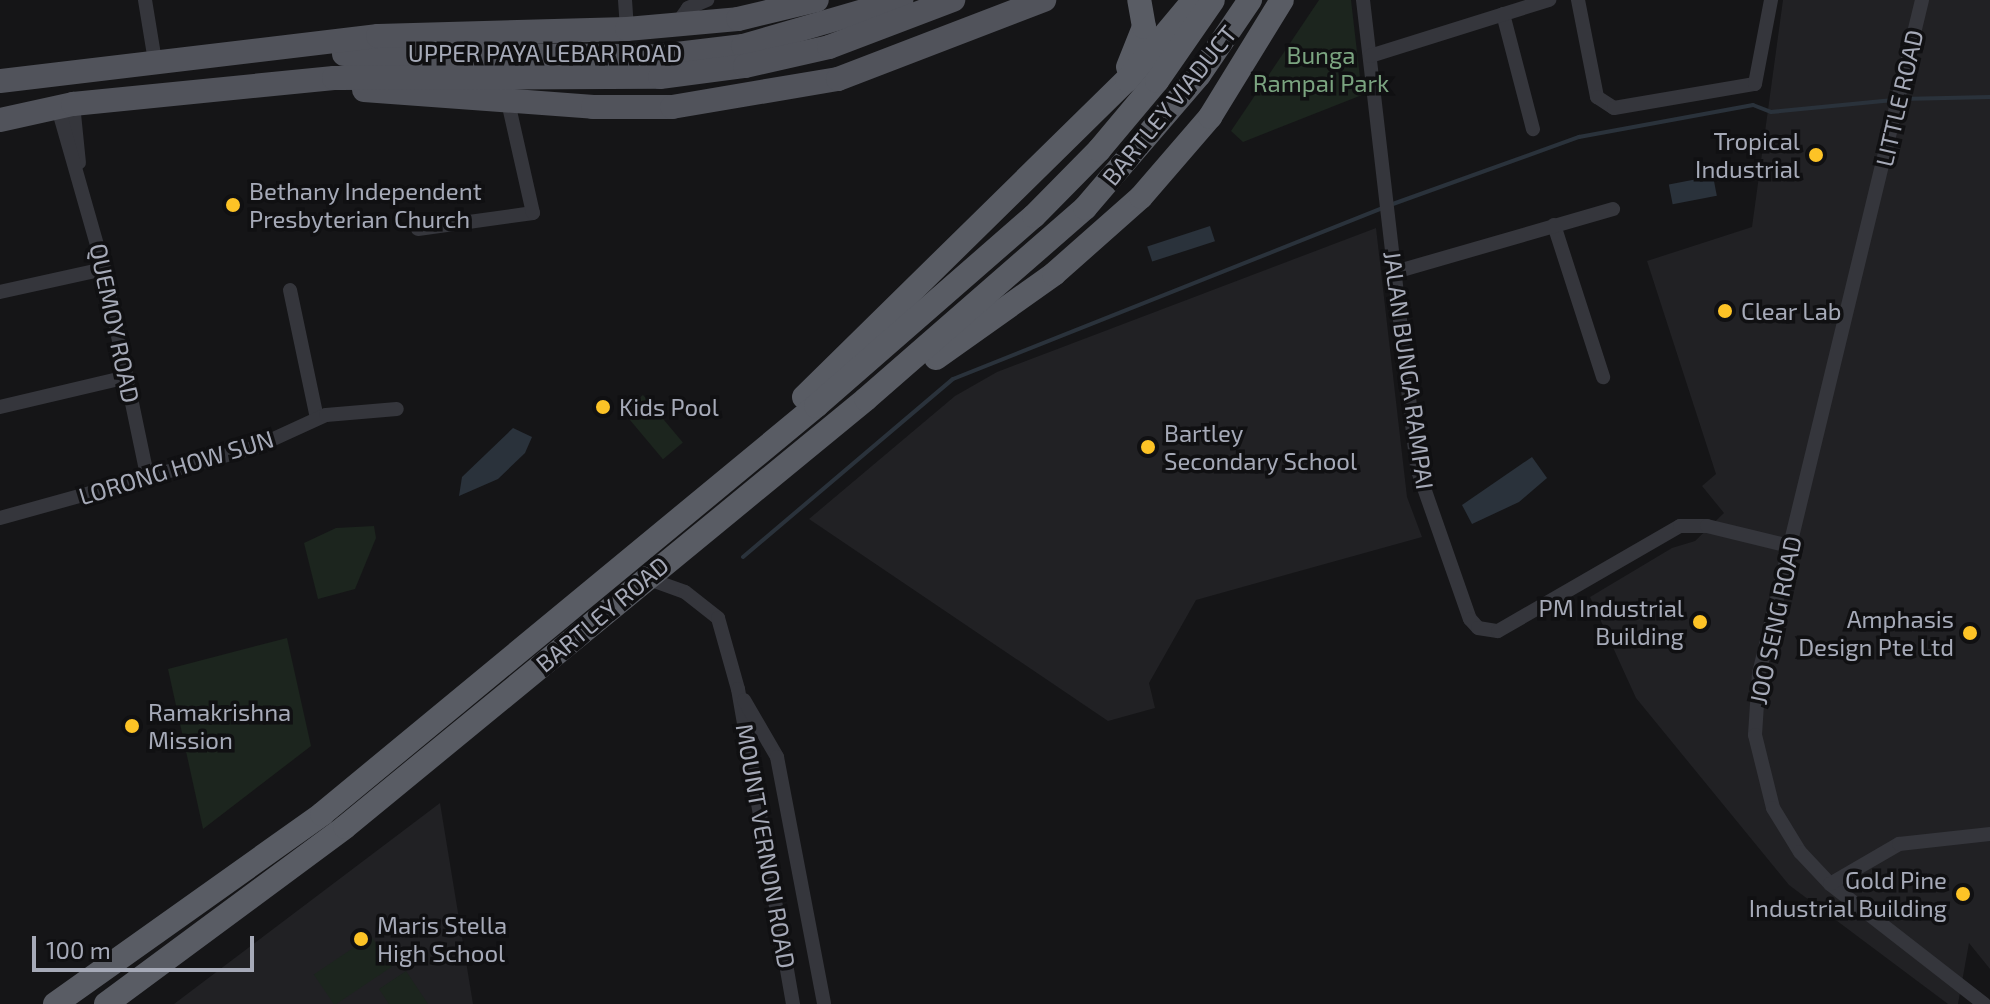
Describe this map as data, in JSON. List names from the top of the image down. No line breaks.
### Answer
{"streets":{"highway":["BARTLEY VIADUCT","BARTLEY ROAD"],"main road":["UPPER PAYA LEBAR ROAD"],"street":["LITTLE ROAD","QUEMOY ROAD","JALAN BUNGA RAMPAI","LORONG HOW SUN","JOO SENG ROAD","MOUNT VERNON ROAD"]},"crossings":[["UPPER PAYA LEBAR ROAD","QUEMOY ROAD"],["LITTLE ROAD","JOO SENG ROAD"],["BARTLEY VIADUCT","BARTLEY ROAD"],["QUEMOY ROAD","LORONG HOW SUN"],["JALAN BUNGA RAMPAI","JOO SENG ROAD"],["BARTLEY ROAD","MOUNT VERNON ROAD"]],"parks":["Bunga Rampai Park"],"places":["Tropical Industrial","Bethany Independent Presbyterian Church","Clear Lab","Kids Pool","Bartley Secondary School","PM Industrial Building","Amphasis Design Pte Ltd","Ramakrishna Mission","Gold Pine Industrial Building","Maris Stella High School"],"scale_bar":"100 m"}
